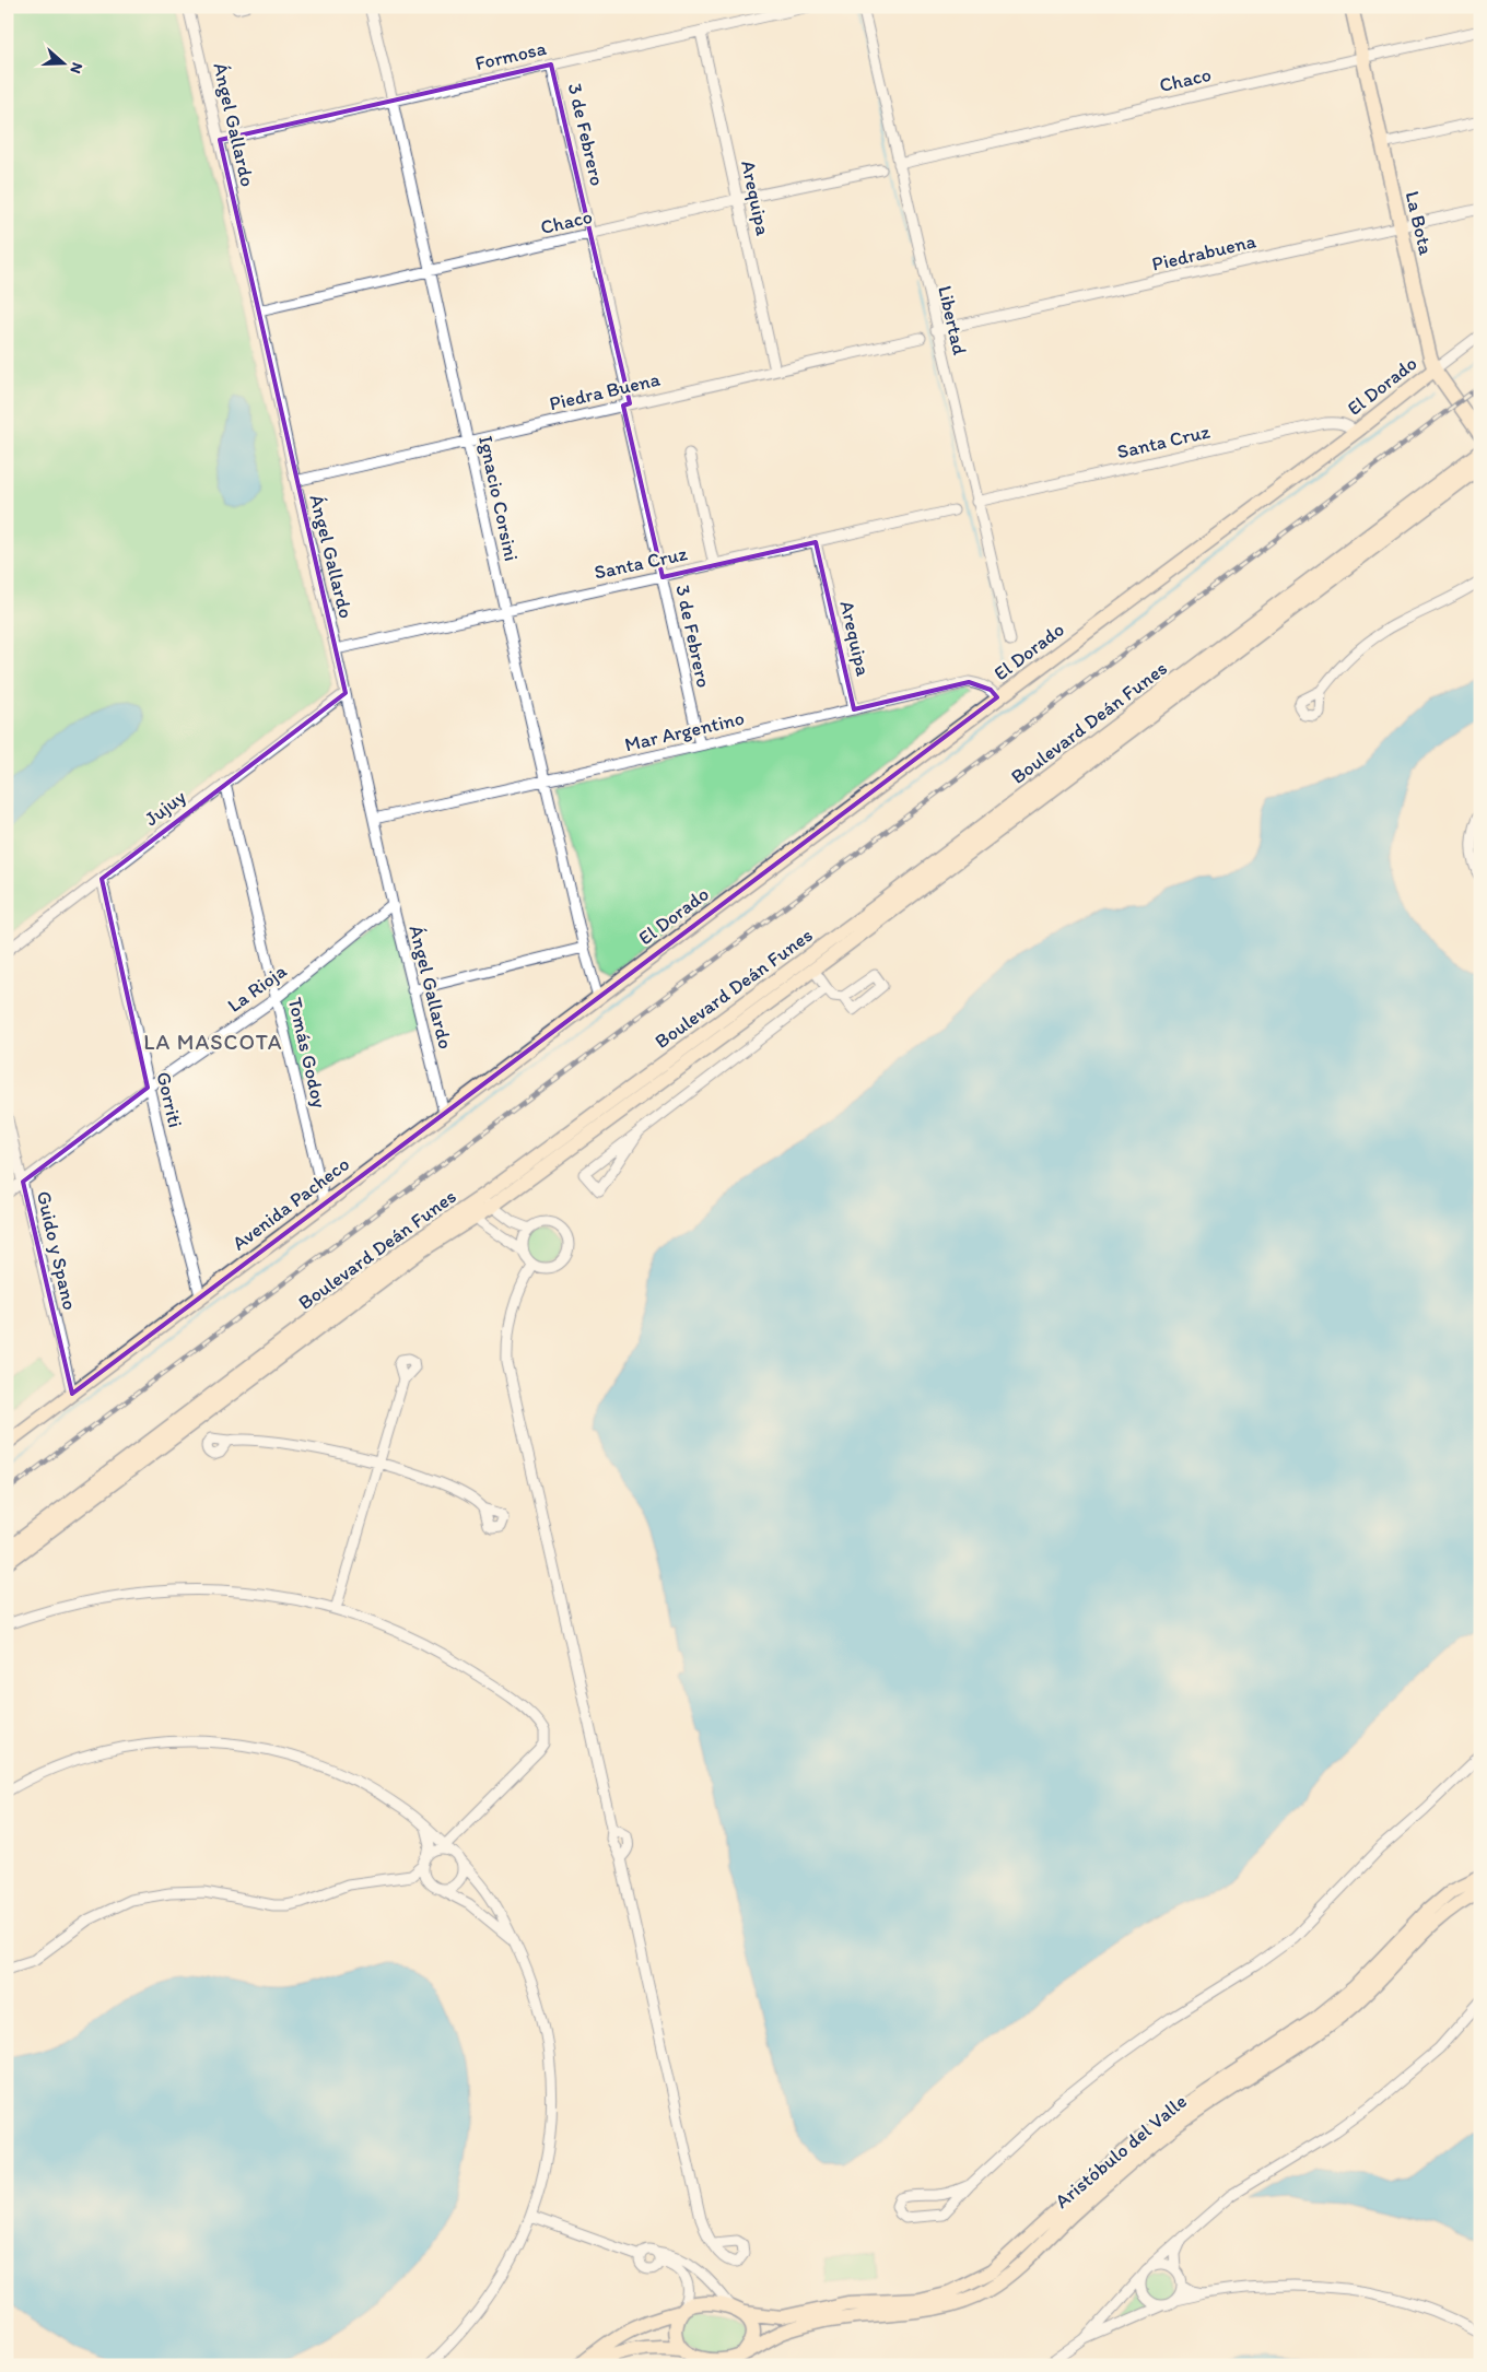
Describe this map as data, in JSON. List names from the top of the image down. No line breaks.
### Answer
{"streets":{"street":["Formosa","Chaco","Ángel Gallardo","3 de Febrero","Arequipa","La Bota","Piedrabuena","Libertad","El Dorado","Piedra Buena","Santa Cruz","Ignacio Corsini","Boulevard Deán Funes","Mar Argentino","Jujuy","La Rioja","Tomás Godoy","Gorriti","Avenida Pacheco","Guido y Spano","Aristóbulo del Valle"]},"crossings":[["Formosa","Ángel Gallardo"],["Formosa","3 de Febrero"],["Formosa","Arequipa"],["Formosa","Ignacio Corsini"],["Chaco","Ángel Gallardo"],["Chaco","3 de Febrero"],["Chaco","Arequipa"],["Chaco","La Bota"],["Chaco","Libertad"],["Chaco","Ignacio Corsini"],["Ángel Gallardo","Piedra Buena"],["Ángel Gallardo","Santa Cruz"],["Ángel Gallardo","Mar Argentino"],["Ángel Gallardo","Jujuy"],["Ángel Gallardo","La Rioja"],["Ángel Gallardo","Avenida Pacheco"],["3 de Febrero","Piedra Buena"],["3 de Febrero","Santa Cruz"],["3 de Febrero","Mar Argentino"],["Arequipa","Piedra Buena"],["Arequipa","Santa Cruz"],["Arequipa","Mar Argentino"],["La Bota","Piedrabuena"],["La Bota","El Dorado"],["Piedrabuena","Libertad"],["Libertad","Santa Cruz"],["El Dorado","Santa Cruz"],["El Dorado","Ignacio Corsini"],["El Dorado","Mar Argentino"],["El Dorado","Avenida Pacheco"],["Piedra Buena","Ignacio Corsini"],["Santa Cruz","Ignacio Corsini"],["Ignacio Corsini","Mar Argentino"],["Ignacio Corsini","Avenida Pacheco"],["Jujuy","Tomás Godoy"],["Jujuy","Gorriti"],["La Rioja","Tomás Godoy"],["La Rioja","Gorriti"],["La Rioja","Guido y Spano"],["Tomás Godoy","Avenida Pacheco"],["Gorriti","Avenida Pacheco"],["Avenida Pacheco","Guido y Spano"]],"districts":["LA MASCOTA"],"north":"right"}
